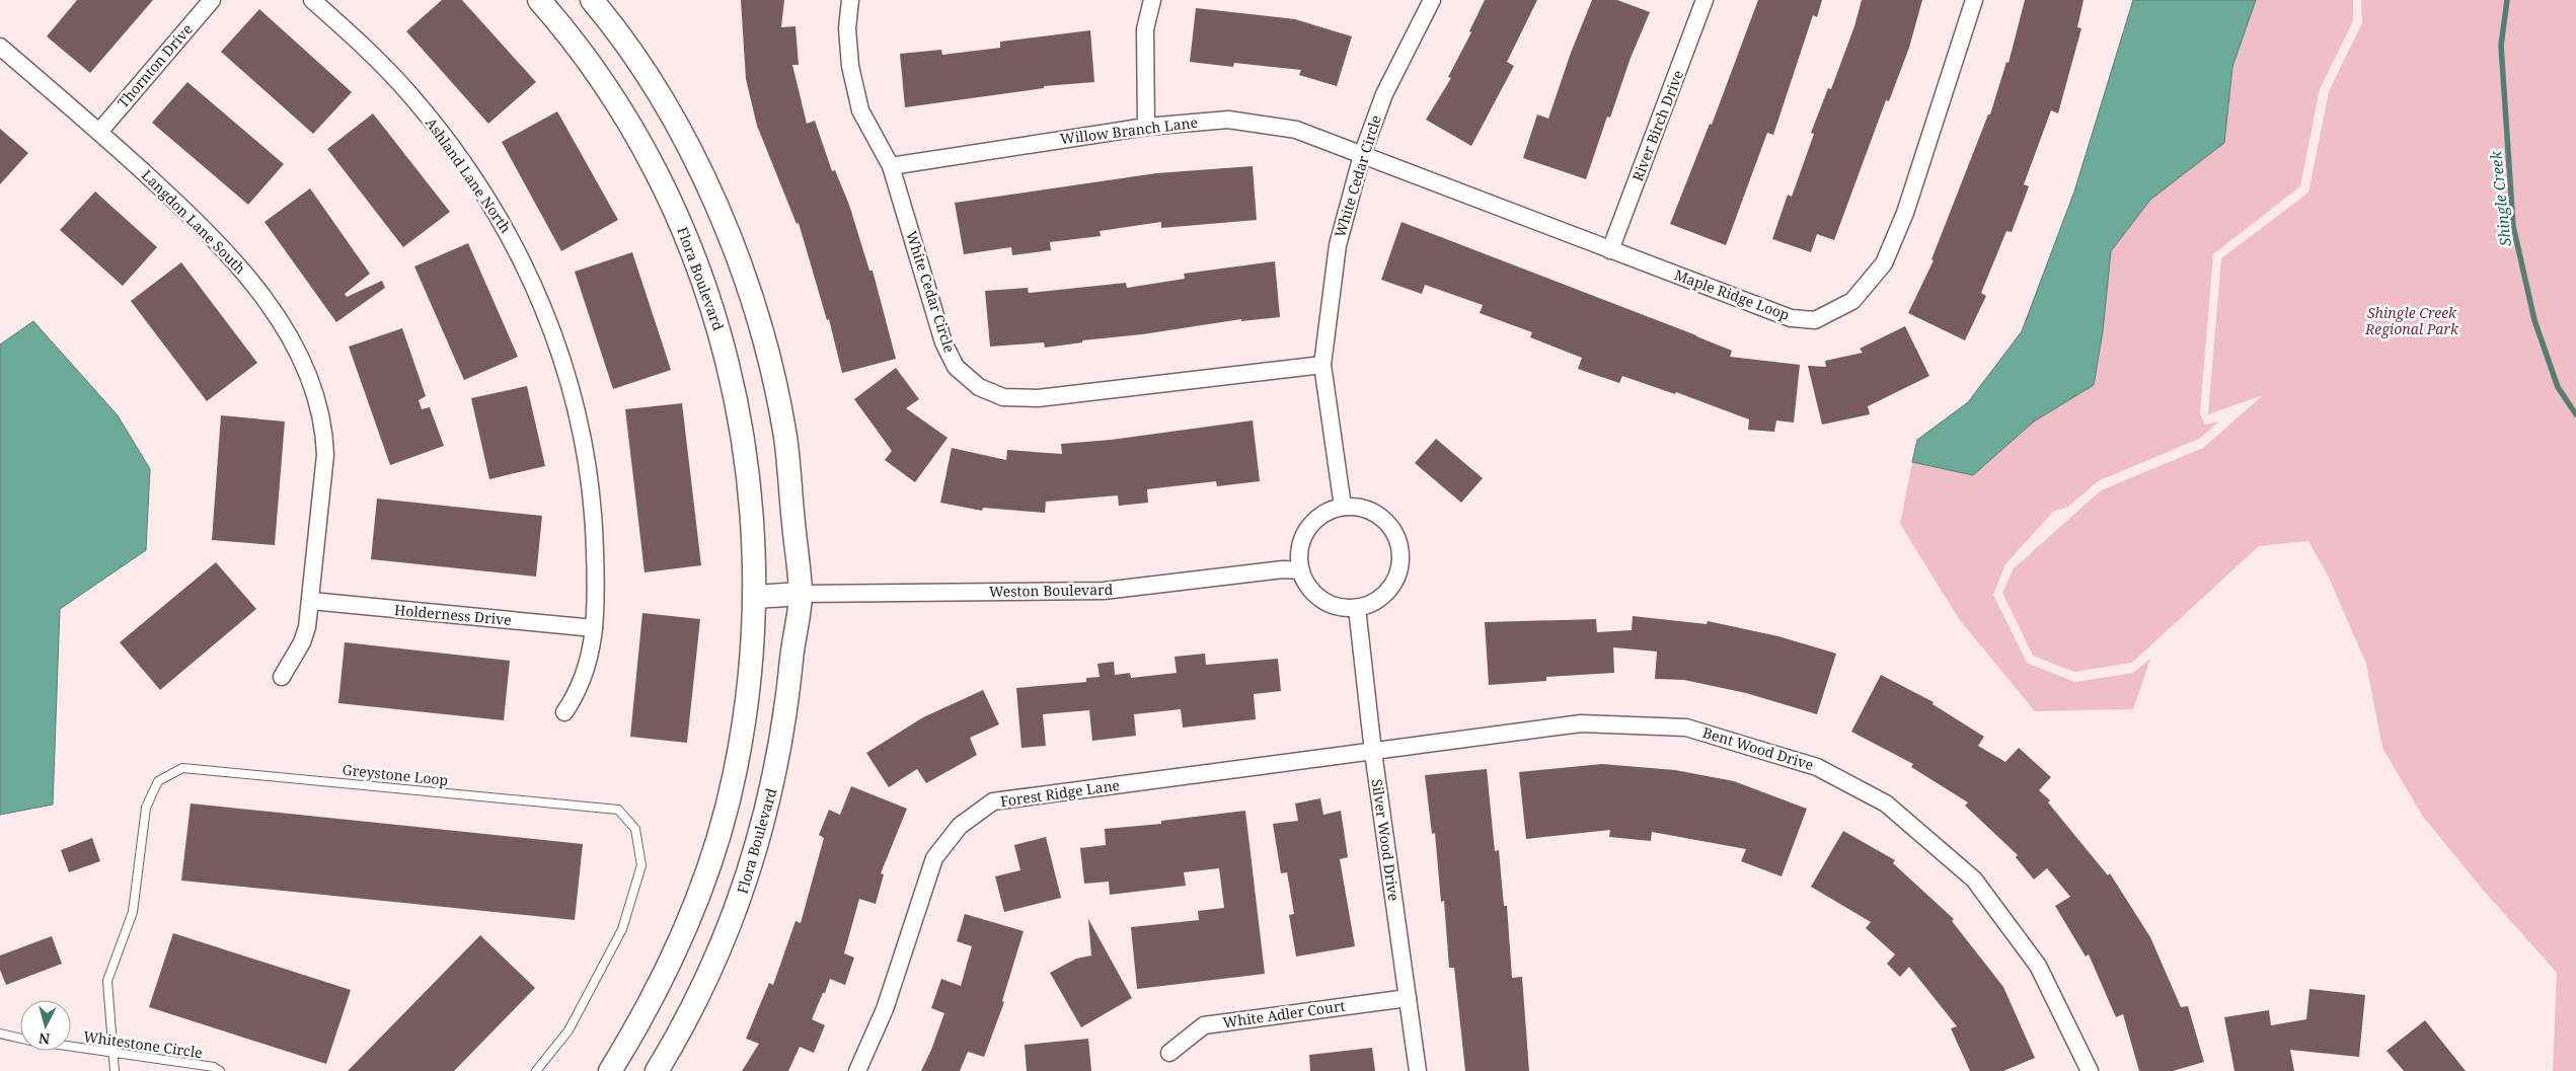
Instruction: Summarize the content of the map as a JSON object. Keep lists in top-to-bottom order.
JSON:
{
  "streets": {
    "street": [
      "Thornton Drive",
      "River Birch Drive",
      "Willow Branch Lane",
      "Ashland Lane North",
      "White Cedar Circle",
      "Langdon Lane South",
      "Flora Boulevard",
      "Maple Ridge Loop",
      "Weston Boulevard",
      "Holderness Drive",
      "Bent Wood Drive",
      "Forest Ridge Lane",
      "Silver Wood Drive",
      "White Adler Court"
    ],
    "lane": ["Greystone Loop", "Whitestone Circle"]
  },
  "crossings": [
    ["Thornton Drive", "Langdon Lane South"],
    ["River Birch Drive", "Maple Ridge Loop"],
    ["Willow Branch Lane", "White Cedar Circle"],
    ["Willow Branch Lane", "Maple Ridge Loop"],
    ["Ashland Lane North", "Holderness Drive"],
    ["White Cedar Circle", "Maple Ridge Loop"],
    ["White Cedar Circle", "Weston Boulevard"],
    ["White Cedar Circle", "Silver Wood Drive"],
    ["Langdon Lane South", "Holderness Drive"],
    ["Flora Boulevard", "Weston Boulevard"],
    ["Weston Boulevard", "Silver Wood Drive"],
    ["Bent Wood Drive", "Forest Ridge Lane"],
    ["Bent Wood Drive", "Silver Wood Drive"],
    ["Greystone Loop", "Whitestone Circle"],
    ["Forest Ridge Lane", "Silver Wood Drive"],
    ["Silver Wood Drive", "White Adler Court"]
  ],
  "water": ["Shingle Creek"],
  "parks": ["Shingle Creek Regional Park"],
  "north": "bottom"
}
